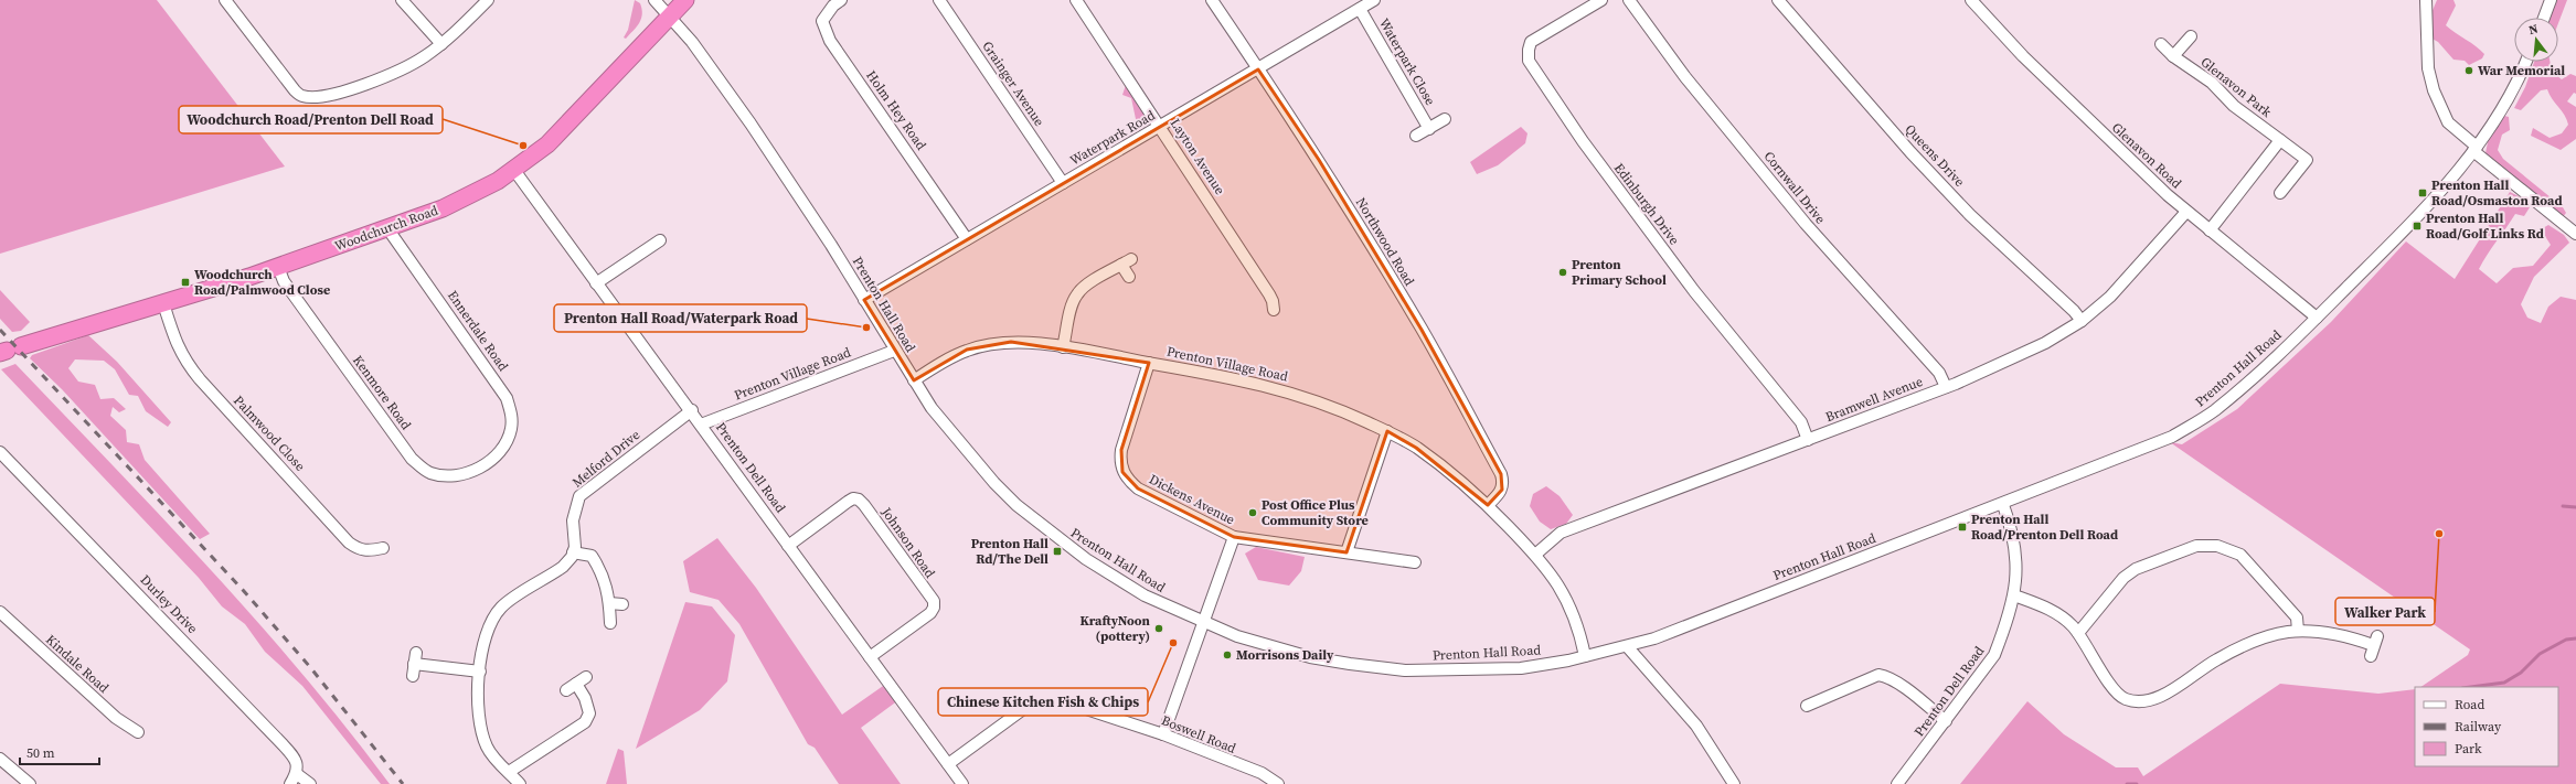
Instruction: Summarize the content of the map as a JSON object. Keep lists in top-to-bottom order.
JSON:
{
  "streets": {
    "highway": ["Woodchurch Road"],
    "street": [
      "Waterpark Close",
      "Grainger Avenue",
      "Glenavon Park",
      "Holm Hey Road",
      "Waterpark Road",
      "Queens Drive",
      "Glenavon Road",
      "Layton Avenue",
      "Cornwall Drive",
      "Edinburgh Drive",
      "Northwood Road",
      "Prenton Hall Road",
      "Ennerdale Road",
      "Prenton Village Road",
      "Kenmore Road",
      "Bramwell Avenue",
      "Palmwood Close",
      "Melford Drive",
      "Prenton Dell Road",
      "Dickens Avenue",
      "Johnson Road",
      "Durley Drive",
      "Kindale Road",
      "Boswell Road"
    ]
  },
  "crossings": [
    ["Waterpark Close", "Waterpark Road"],
    ["Grainger Avenue", "Waterpark Road"],
    ["Holm Hey Road", "Waterpark Road"],
    ["Waterpark Road", "Layton Avenue"],
    ["Waterpark Road", "Northwood Road"],
    ["Waterpark Road", "Prenton Hall Road"],
    ["Queens Drive", "Bramwell Avenue"],
    ["Glenavon Road", "Prenton Hall Road"],
    ["Glenavon Road", "Bramwell Avenue"],
    ["Cornwall Drive", "Bramwell Avenue"],
    ["Edinburgh Drive", "Bramwell Avenue"],
    ["Woodchurch Road", "Prenton Hall Road"],
    ["Woodchurch Road", "Ennerdale Road"],
    ["Woodchurch Road", "Kenmore Road"],
    ["Woodchurch Road", "Palmwood Close"],
    ["Woodchurch Road", "Prenton Dell Road"],
    ["Northwood Road", "Prenton Village Road"],
    ["Prenton Hall Road", "Prenton Village Road"],
    ["Prenton Hall Road", "Prenton Dell Road"],
    ["Ennerdale Road", "Kenmore Road"],
    ["Prenton Village Road", "Bramwell Avenue"],
    ["Prenton Village Road", "Prenton Dell Road"],
    ["Prenton Village Road", "Dickens Avenue"],
    ["Melford Drive", "Prenton Dell Road"],
    ["Prenton Dell Road", "Johnson Road"],
    ["Prenton Dell Road", "Boswell Road"]
  ],
  "places": {
    "other": [
      "War Memorial",
      "Woodchurch Road/Prenton Dell Road",
      "Prenton Primary School",
      "Prenton Hall Road/Waterpark Road",
      "Post Office Plus Community Store",
      "Walker Park",
      "KraftyNoon (pottery)",
      "Chinese Kitchen Fish & Chips",
      "Morrisons Daily"
    ],
    "transit": [
      "Prenton Hall Road/Osmaston Road",
      "Prenton Hall Road/Golf Links Rd",
      "Woodchurch Road/Palmwood Close",
      "Prenton Hall Road/Prenton Dell Road",
      "Prenton Hall Rd/The Dell"
    ]
  },
  "legend": ["Road", "Railway", "Park"],
  "scale_bar": "50 m",
  "north": "top"
}
